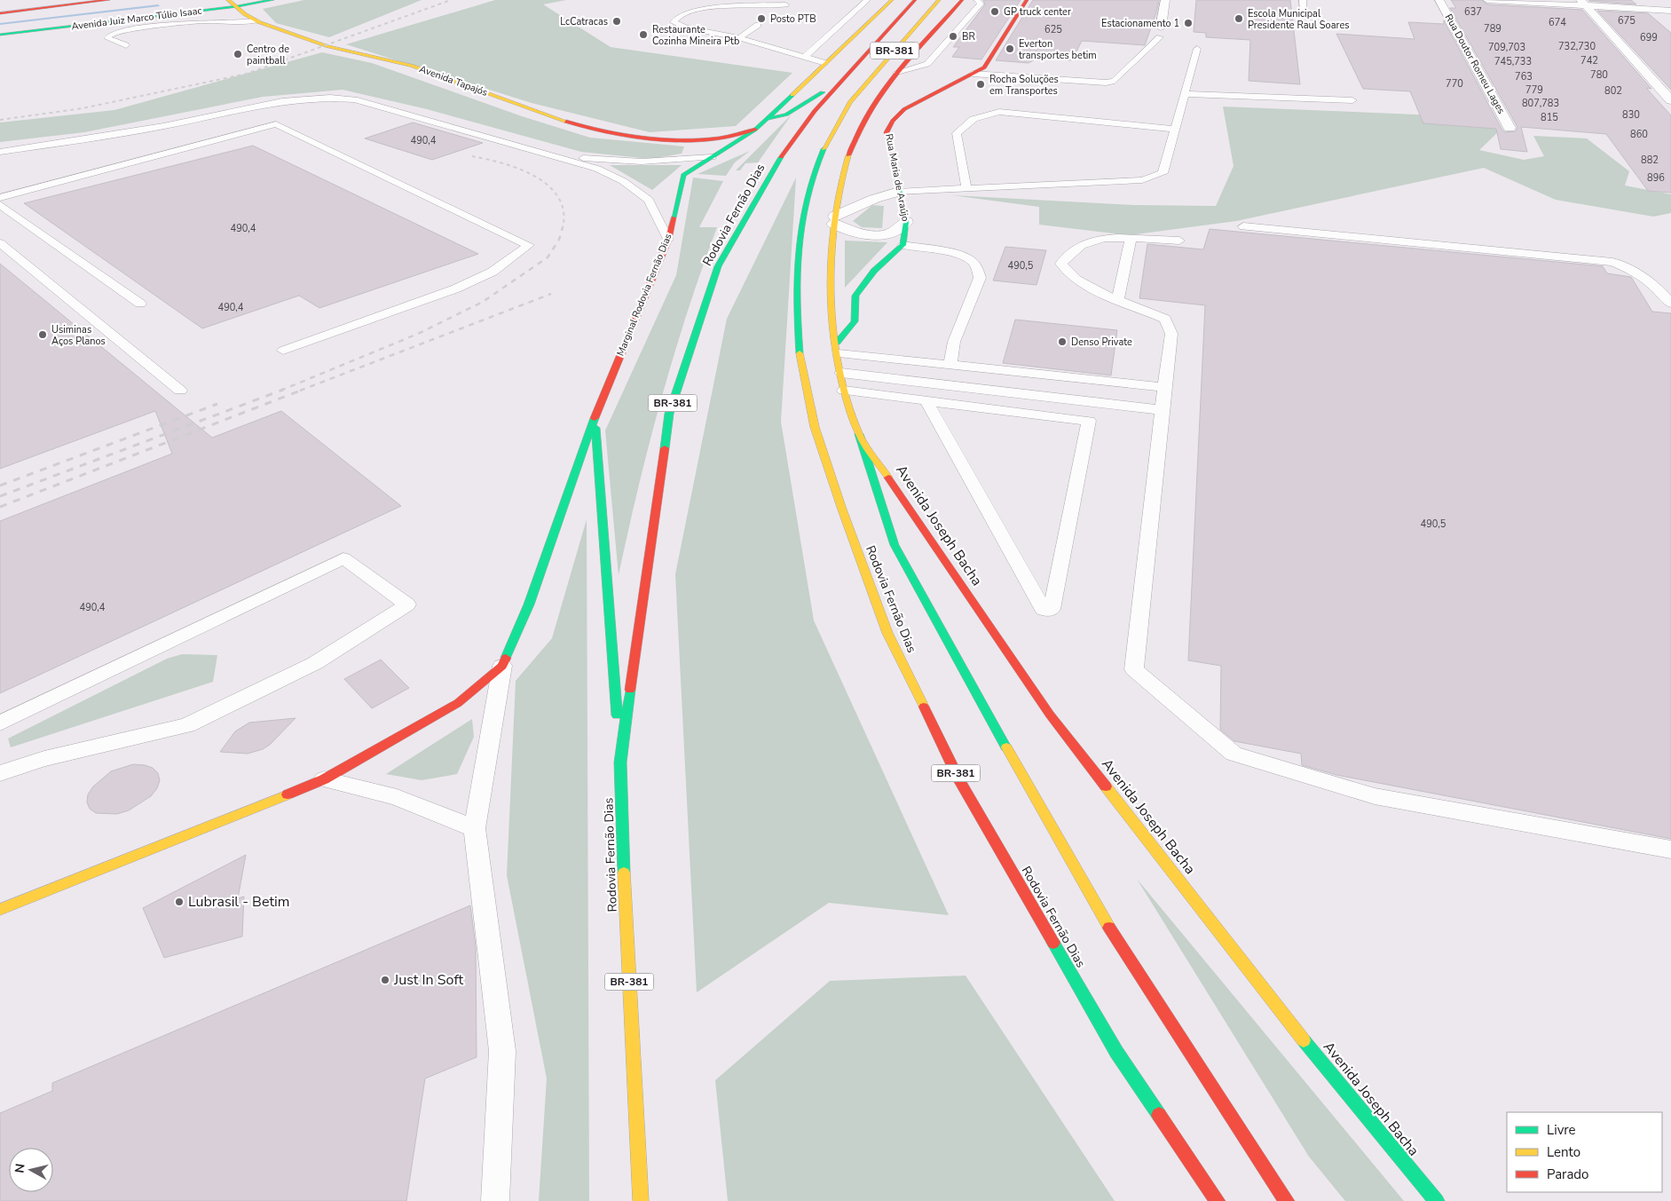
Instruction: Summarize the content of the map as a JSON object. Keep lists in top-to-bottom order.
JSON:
{
  "streets": {
    "main road": [
      "Avenida Juiz Marco Túlio Isaac",
      "BR-381",
      "Avenida Tapajós",
      "Rua Maria de Araújo",
      "Rodovia Fernão Dias",
      "Marginal Rodovia Fernão Dias",
      "Avenida Joseph Bacha"
    ],
    "street": ["Rua Doutor Romeu Lages"]
  },
  "crossings": [
    ["Avenida Juiz Marco Túlio Isaac", "Avenida Tapajós"],
    ["BR-381", "Rodovia Fernão Dias"],
    ["BR-381", "Marginal Rodovia Fernão Dias"],
    ["BR-381", "Avenida Joseph Bacha"],
    ["Avenida Tapajós", "Marginal Rodovia Fernão Dias"]
  ],
  "places": [
    "GP truck center",
    "Posto PTB",
    "Escola Municipal Presidente Raul Soares",
    "LcCatracas",
    "Estacionamento 1",
    "Restaurante Cozinha Mineira Ptb",
    "BR",
    "Everton transportes betim",
    "Centro de paintball",
    "Rocha Soluções em Transportes",
    "Usiminas Aços Planos",
    "Denso Private",
    "Lubrasil - Betim",
    "Just In Soft"
  ],
  "house_numbers": [
    "637",
    "675",
    "674",
    "789",
    "625",
    "699",
    "732,730",
    "709,703",
    "742",
    "745,733",
    "780",
    "763",
    "770",
    "779",
    "802",
    "807,783",
    "830",
    "815",
    "860",
    "490,4",
    "882",
    "896",
    "490,4",
    "490,5",
    "490,4",
    "490,5",
    "490,4"
  ],
  "legend": ["Livre", "Lento", "Parado"],
  "north": "left"
}
